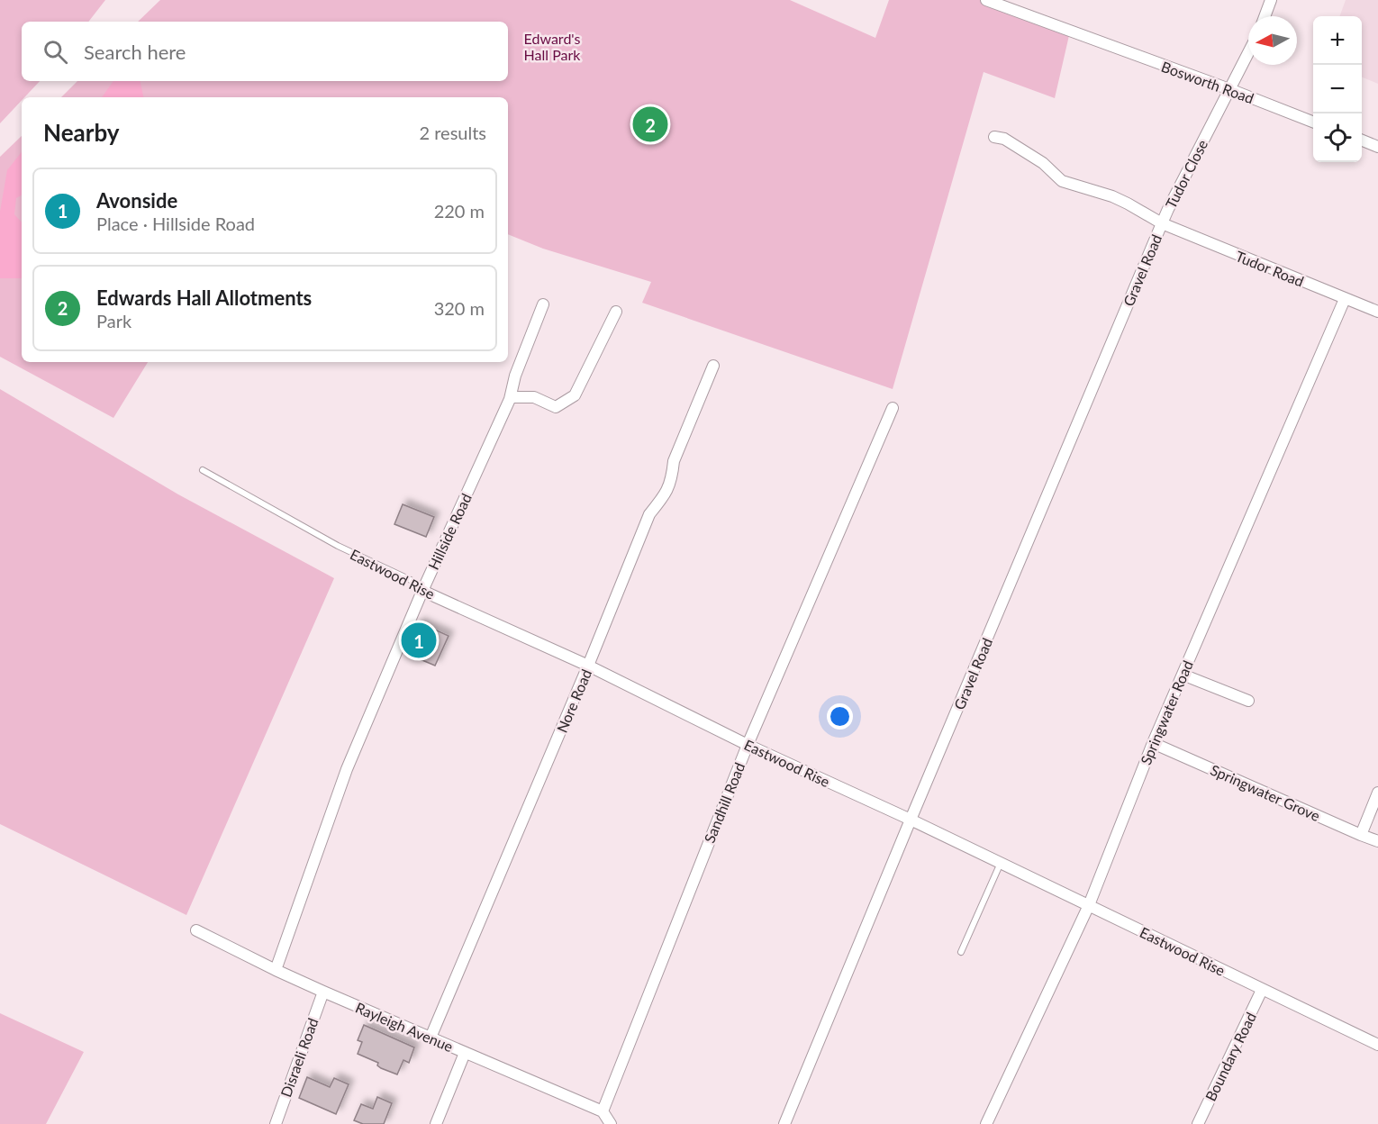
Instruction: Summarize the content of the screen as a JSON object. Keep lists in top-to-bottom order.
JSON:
{
  "streets": {
    "street": [
      "Bosworth Road",
      "Tudor Close",
      "Tudor Road",
      "Gravel Road",
      "Hillside Road",
      "Eastwood Rise",
      "Nore Road",
      "Springwater Road",
      "Springwater Grove",
      "Sandhill Road",
      "Rayleigh Avenue",
      "Boundary Road",
      "Disraeli Road"
    ]
  },
  "crossings": [
    ["Bosworth Road", "Tudor Close"],
    ["Tudor Close", "Tudor Road"],
    ["Tudor Close", "Gravel Road"],
    ["Tudor Road", "Gravel Road"],
    ["Tudor Road", "Springwater Road"],
    ["Gravel Road", "Eastwood Rise"],
    ["Hillside Road", "Eastwood Rise"],
    ["Hillside Road", "Rayleigh Avenue"],
    ["Eastwood Rise", "Nore Road"],
    ["Eastwood Rise", "Springwater Road"],
    ["Eastwood Rise", "Sandhill Road"],
    ["Eastwood Rise", "Boundary Road"],
    ["Nore Road", "Rayleigh Avenue"],
    ["Springwater Road", "Springwater Grove"],
    ["Sandhill Road", "Rayleigh Avenue"],
    ["Rayleigh Avenue", "Disraeli Road"]
  ],
  "parks": ["Edward's Hall Park"],
  "north": "left",
  "page": {
    "map_buttons": ["+", "−"],
    "search": "Search here",
    "heading": ["Nearby", "2 results"],
    "pins": ["2", "1"],
    "list": [
      {
        "mark": "1",
        "name": "Avonside",
        "note": "Place · Hillside Road",
        "value": "220 m"
      },
      {
        "mark": "2",
        "name": "Edwards Hall Allotments",
        "note": "Park",
        "value": "320 m"
      }
    ]
  }
}
